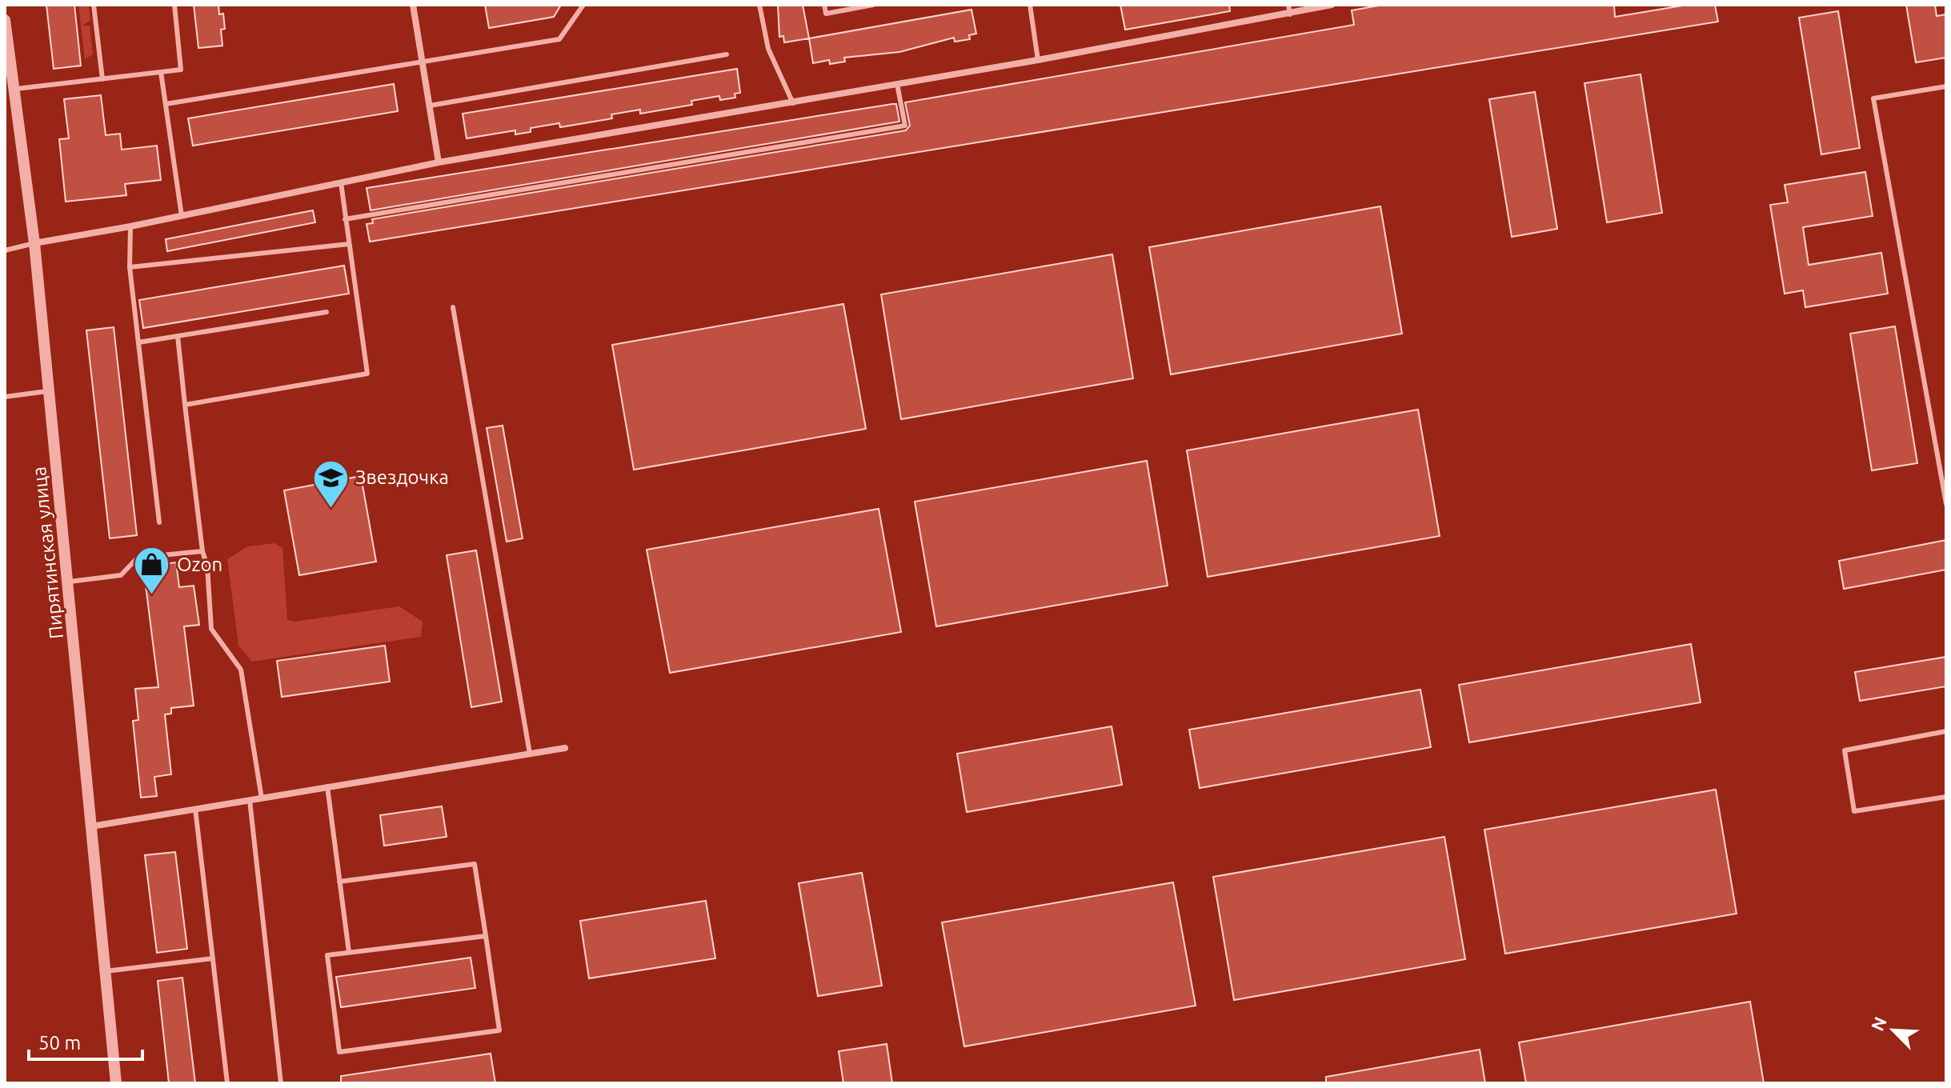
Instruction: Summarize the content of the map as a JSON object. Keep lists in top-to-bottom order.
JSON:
{
  "streets": {
    "street": ["Пирятинская улица"]
  },
  "places": {
    "school or university": ["Звездочка"],
    "shop": ["Ozon"]
  },
  "scale_bar": "50 m",
  "north": "top left"
}
